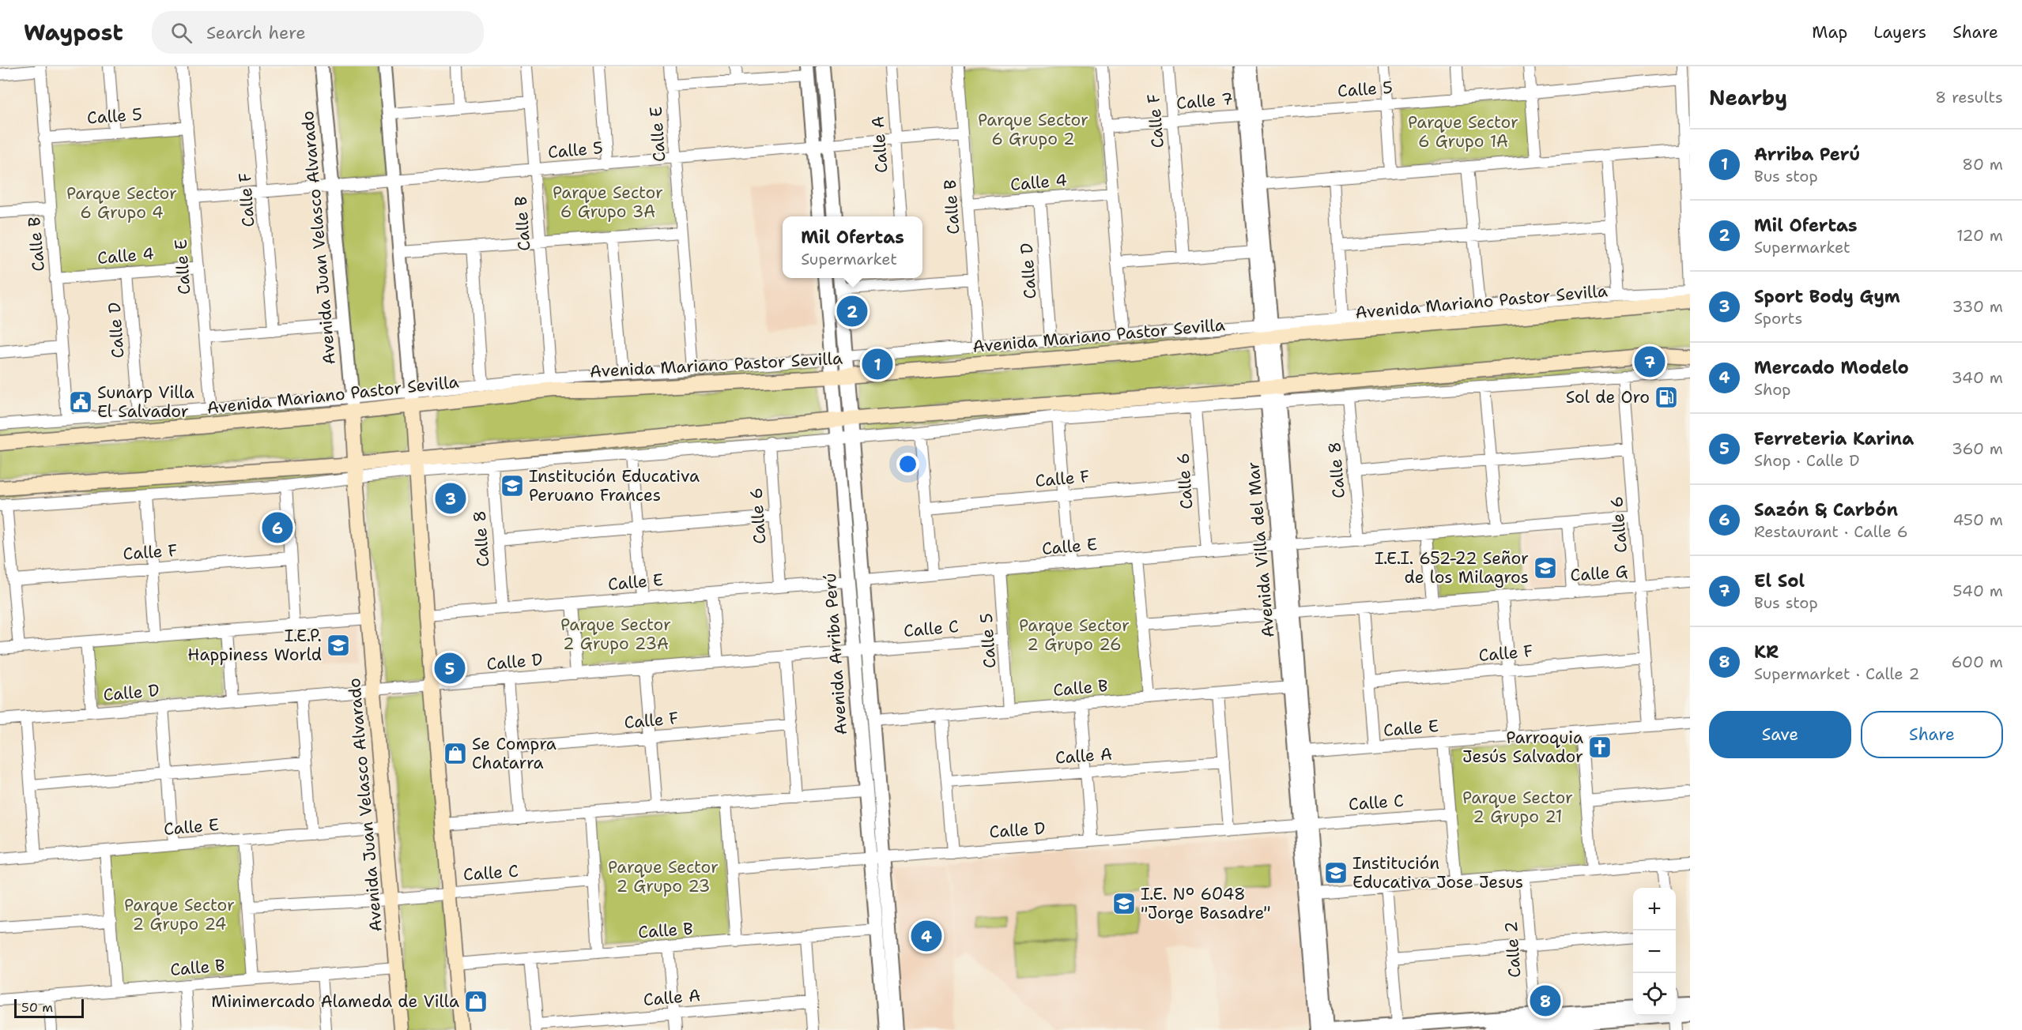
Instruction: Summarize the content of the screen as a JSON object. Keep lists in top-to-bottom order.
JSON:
{
  "streets": {
    "main road": ["Avenida Juan Velasco Alvarado", "Avenida Mariano Pastor Sevilla"],
    "street": [
      "Calle 5",
      "Calle 7",
      "Calle F",
      "Calle E",
      "Calle A",
      "Calle 4",
      "Calle B",
      "Calle D",
      "Calle 8",
      "Calle 6",
      "Avenida Villa del Mar",
      "Calle G",
      "Calle C",
      "Avenida Arriba Perú",
      "Calle 2"
    ]
  },
  "crossings": [
    ["Calle 5", "Calle 7"],
    ["Calle 5", "Calle E"],
    ["Calle 5", "Calle B"],
    ["Calle 5", "Avenida Juan Velasco Alvarado"],
    ["Calle 5", "Avenida Villa del Mar"],
    ["Calle 5", "Calle C"],
    ["Calle 7", "Calle F"],
    ["Calle 7", "Avenida Villa del Mar"],
    ["Calle F", "Calle 6"],
    ["Calle E", "Calle 4"],
    ["Calle E", "Avenida Juan Velasco Alvarado"],
    ["Calle E", "Avenida Mariano Pastor Sevilla"],
    ["Calle E", "Calle 8"],
    ["Calle E", "Calle 6"],
    ["Calle E", "Avenida Villa del Mar"],
    ["Calle E", "Avenida Arriba Perú"],
    ["Calle 4", "Calle B"],
    ["Calle 4", "Calle D"],
    ["Calle B", "Avenida Juan Velasco Alvarado"],
    ["Calle B", "Avenida Mariano Pastor Sevilla"],
    ["Calle B", "Avenida Villa del Mar"],
    ["Calle B", "Avenida Arriba Perú"],
    ["Avenida Juan Velasco Alvarado", "Calle D"],
    ["Avenida Juan Velasco Alvarado", "Avenida Mariano Pastor Sevilla"],
    ["Avenida Juan Velasco Alvarado", "Calle C"],
    ["Calle D", "Avenida Mariano Pastor Sevilla"],
    ["Calle D", "Avenida Villa del Mar"],
    ["Calle D", "Calle C"],
    ["Calle D", "Avenida Arriba Perú"],
    ["Avenida Mariano Pastor Sevilla", "Avenida Villa del Mar"],
    ["Avenida Mariano Pastor Sevilla", "Avenida Arriba Perú"],
    ["Calle 6", "Calle G"],
    ["Avenida Villa del Mar", "Calle G"],
    ["Avenida Villa del Mar", "Calle C"],
    ["Calle C", "Avenida Arriba Perú"]
  ],
  "parks": [
    "Parque Sector 6 Grupo 2",
    "Parque Sector 6 Grupo 1A",
    "Parque Sector 6 Grupo 3A",
    "Parque Sector 6 Grupo 4",
    "Parque Sector 2 Grupo 23A",
    "Parque Sector 2 Grupo 26",
    "Parque Sector 2 Grupo 21",
    "Parque Sector 2 Grupo 23",
    "Parque Sector 2 Grupo 24"
  ],
  "places": {
    "fuel station": ["Sol de Oro"],
    "public building": ["Sunarp Villa El Salvador"],
    "school or university": [
      "Institución Educativa Peruano Frances",
      "I.E.I. 652-22 Señor de los Milagros",
      "I.E.P. Happiness World",
      "Institución Educativa Jose Jesus",
      "I.E. N° 6048 \"Jorge Basadre\""
    ],
    "church": ["Parroquia Jesús Salvador"],
    "shop": ["Se Compra Chatarra", "Minimercado Alameda de Villa"]
  },
  "scale_bar": "50 m",
  "page": {
    "header": "Waypost",
    "search": "Search here",
    "nav": ["Map", "Layers", "Share"],
    "heading": ["Nearby", "8 results"],
    "list": [
      {
        "mark": "1",
        "name": "Arriba Perú",
        "note": "Bus stop",
        "value": "80 m"
      },
      {
        "mark": "2",
        "name": "Mil Ofertas",
        "note": "Supermarket",
        "value": "120 m"
      },
      {
        "mark": "3",
        "name": "Sport Body Gym",
        "note": "Sports",
        "value": "330 m"
      },
      {
        "mark": "4",
        "name": "Mercado Modelo",
        "note": "Shop",
        "value": "340 m"
      },
      {
        "mark": "5",
        "name": "Ferreteria Karina",
        "note": "Shop · Calle D",
        "value": "360 m"
      },
      {
        "mark": "6",
        "name": "Sazón & Carbón",
        "note": "Restaurant · Calle 6",
        "value": "450 m"
      },
      {
        "mark": "7",
        "name": "El Sol",
        "note": "Bus stop",
        "value": "540 m"
      },
      {
        "mark": "8",
        "name": "KR",
        "note": "Supermarket · Calle 2",
        "value": "600 m"
      }
    ],
    "popup": ["Mil Ofertas", "Supermarket"],
    "pins": [
      "2",
      "7",
      "1",
      "3",
      "6",
      "5",
      "4",
      "8"
    ],
    "buttons": ["Save", "Share"],
    "map_buttons": ["+", "−"],
    "scale": "50 m"
  }
}
